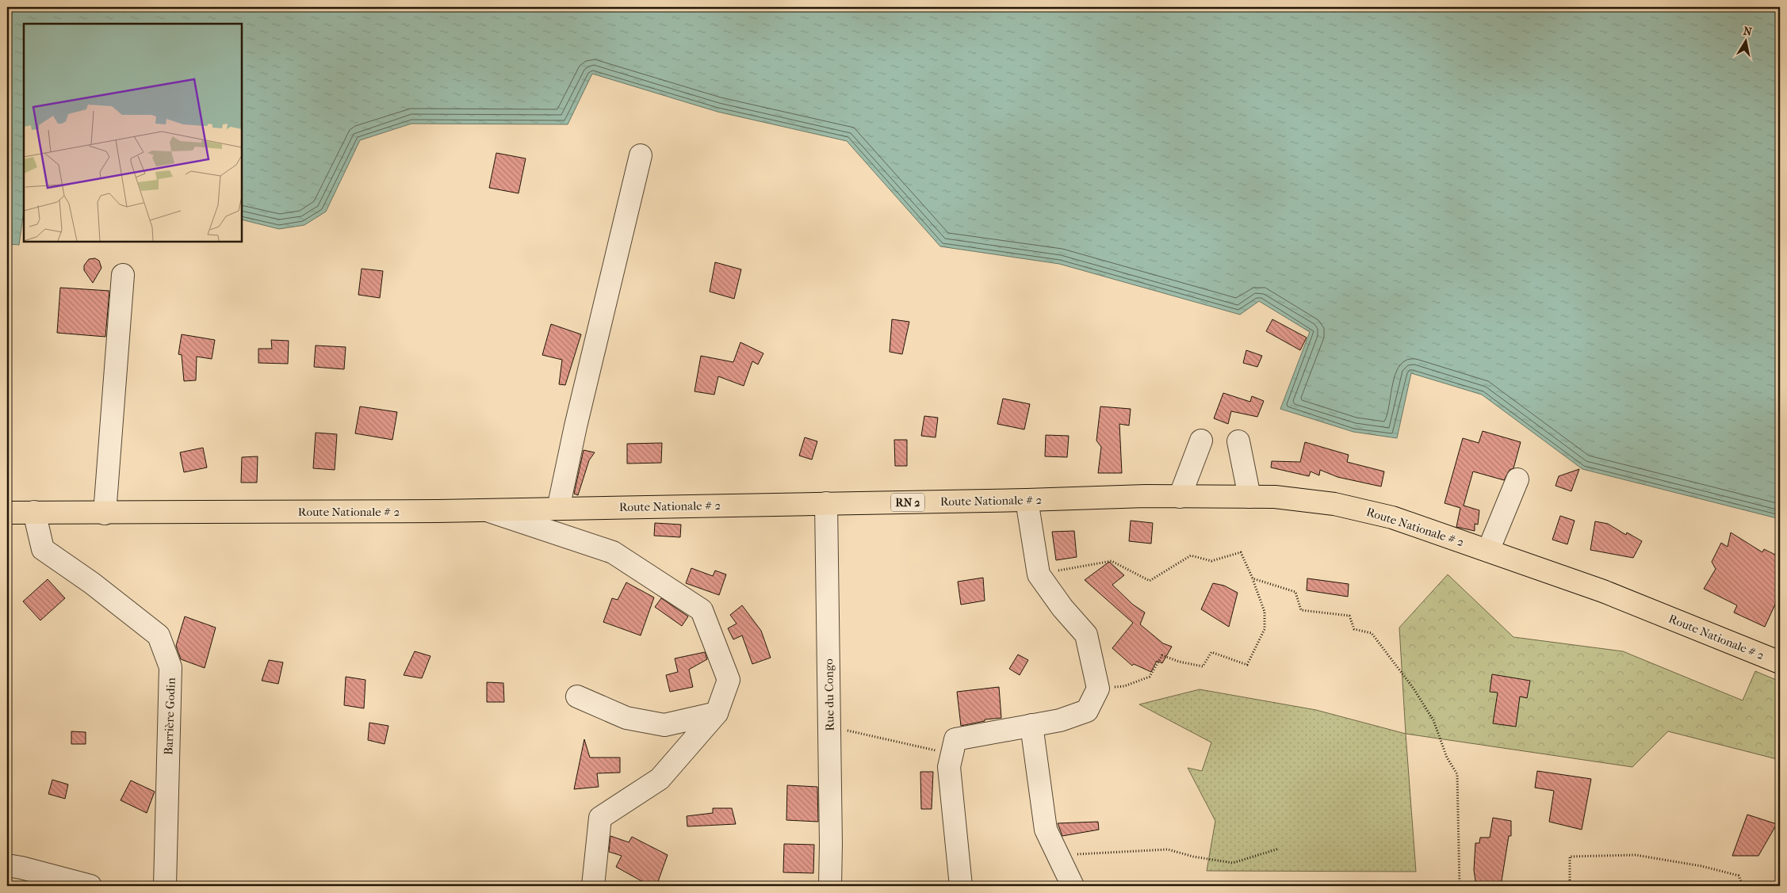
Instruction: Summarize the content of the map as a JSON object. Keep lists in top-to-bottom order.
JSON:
{
  "streets": {
    "main road": ["Route Nationale # 2", "RN 2"],
    "street": ["Rue du Congo", "Barrière Godin"]
  },
  "crossings": [
    ["Route Nationale # 2", "Rue du Congo"],
    ["Route Nationale # 2", "Barrière Godin"]
  ],
  "north": "top"
}
